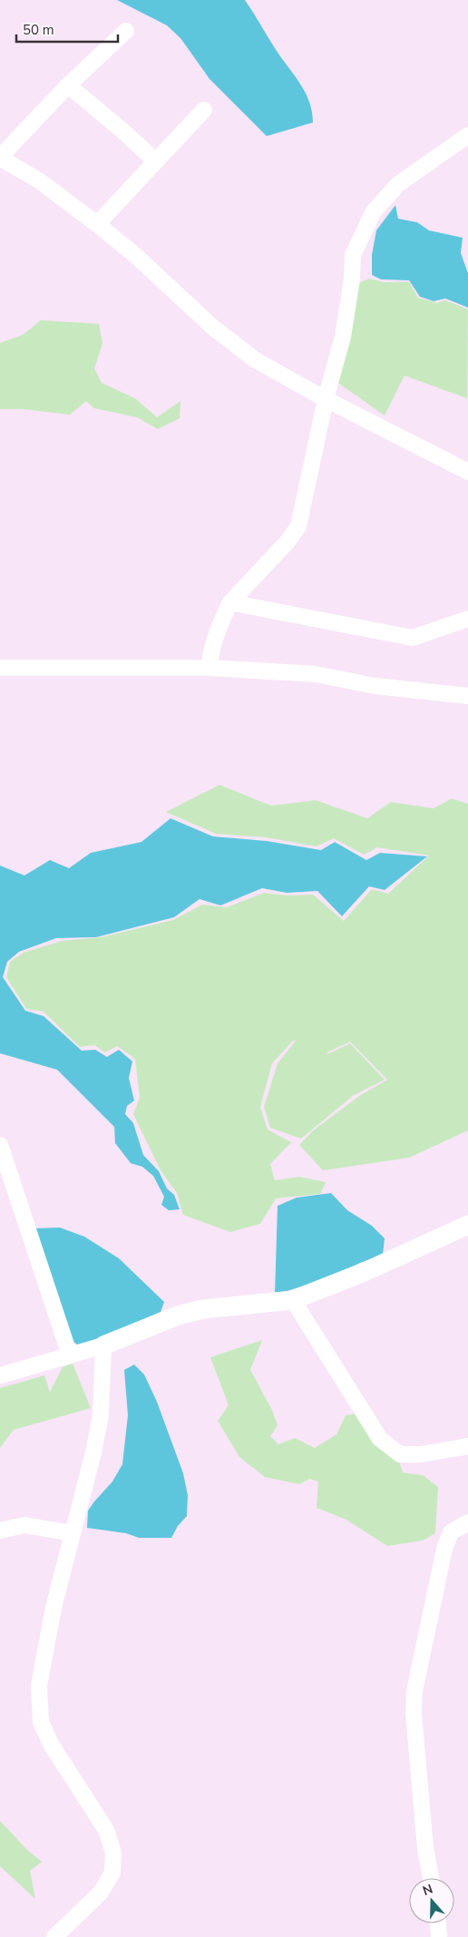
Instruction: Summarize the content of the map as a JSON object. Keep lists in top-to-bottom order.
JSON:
{
  "scale_bar": "50 m",
  "north": "top"
}
